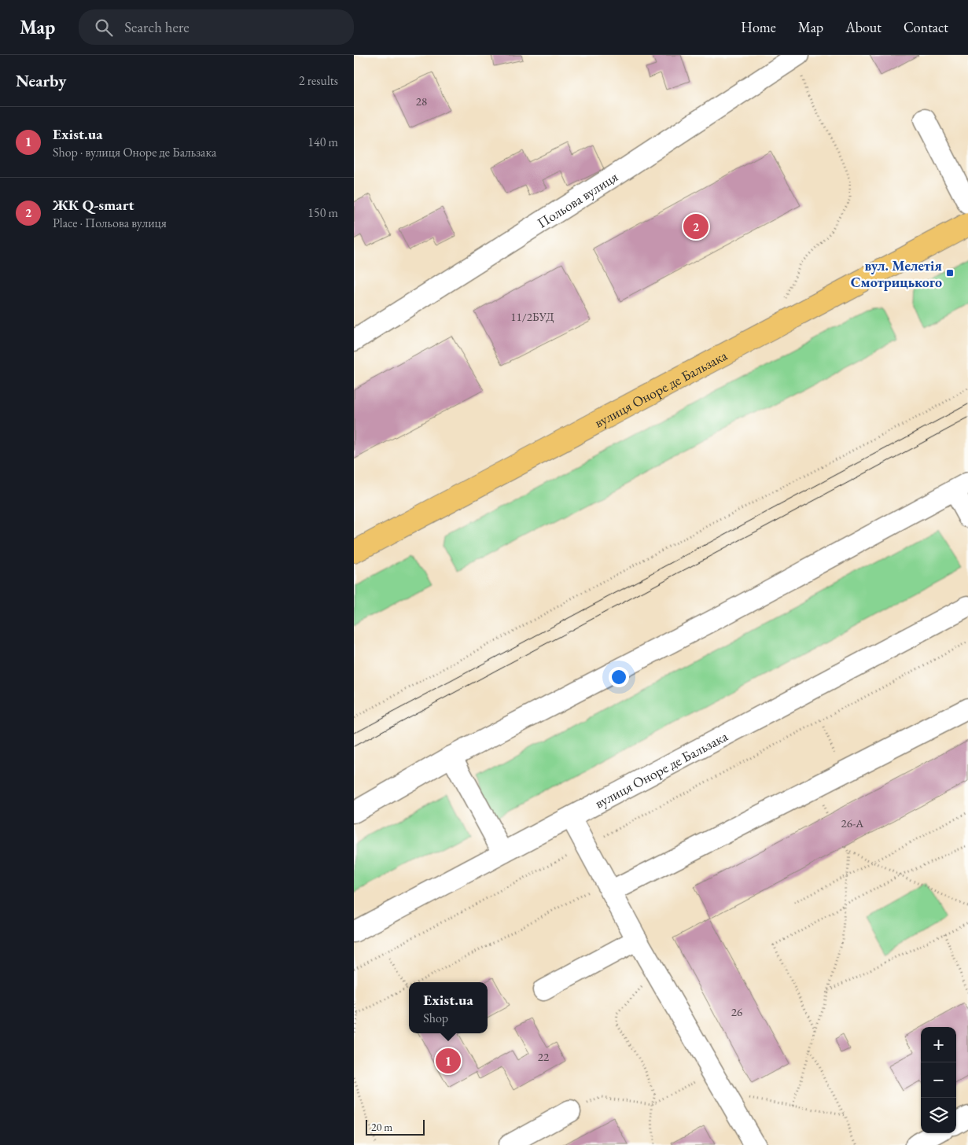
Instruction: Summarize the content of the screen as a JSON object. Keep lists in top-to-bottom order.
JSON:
{
  "streets": {
    "main road": ["вулиця Оноре де Бальзака"],
    "street": ["Польова вулиця"]
  },
  "places": {
    "transit": ["вул. Мелетія Смотрицького"]
  },
  "house_numbers": [
    "28",
    "11/2БУД",
    "26-А",
    "26",
    "22"
  ],
  "scale_bar": "20 m",
  "page": {
    "header": "Map",
    "search": "Search here",
    "nav": [
      "Home",
      "Map",
      "About",
      "Contact"
    ],
    "heading": ["Nearby", "2 results"],
    "list": [
      {
        "mark": "1",
        "name": "Exist.ua",
        "note": "Shop · вулиця Оноре де Бальзака",
        "value": "140 m"
      },
      {
        "mark": "2",
        "name": "ЖК Q-smart",
        "note": "Place · Польова вулиця",
        "value": "150 m"
      }
    ],
    "pins": ["2", "1"],
    "popup": ["Exist.ua", "Shop"],
    "map_buttons": ["+", "−"],
    "scale": "20 m"
  }
}
